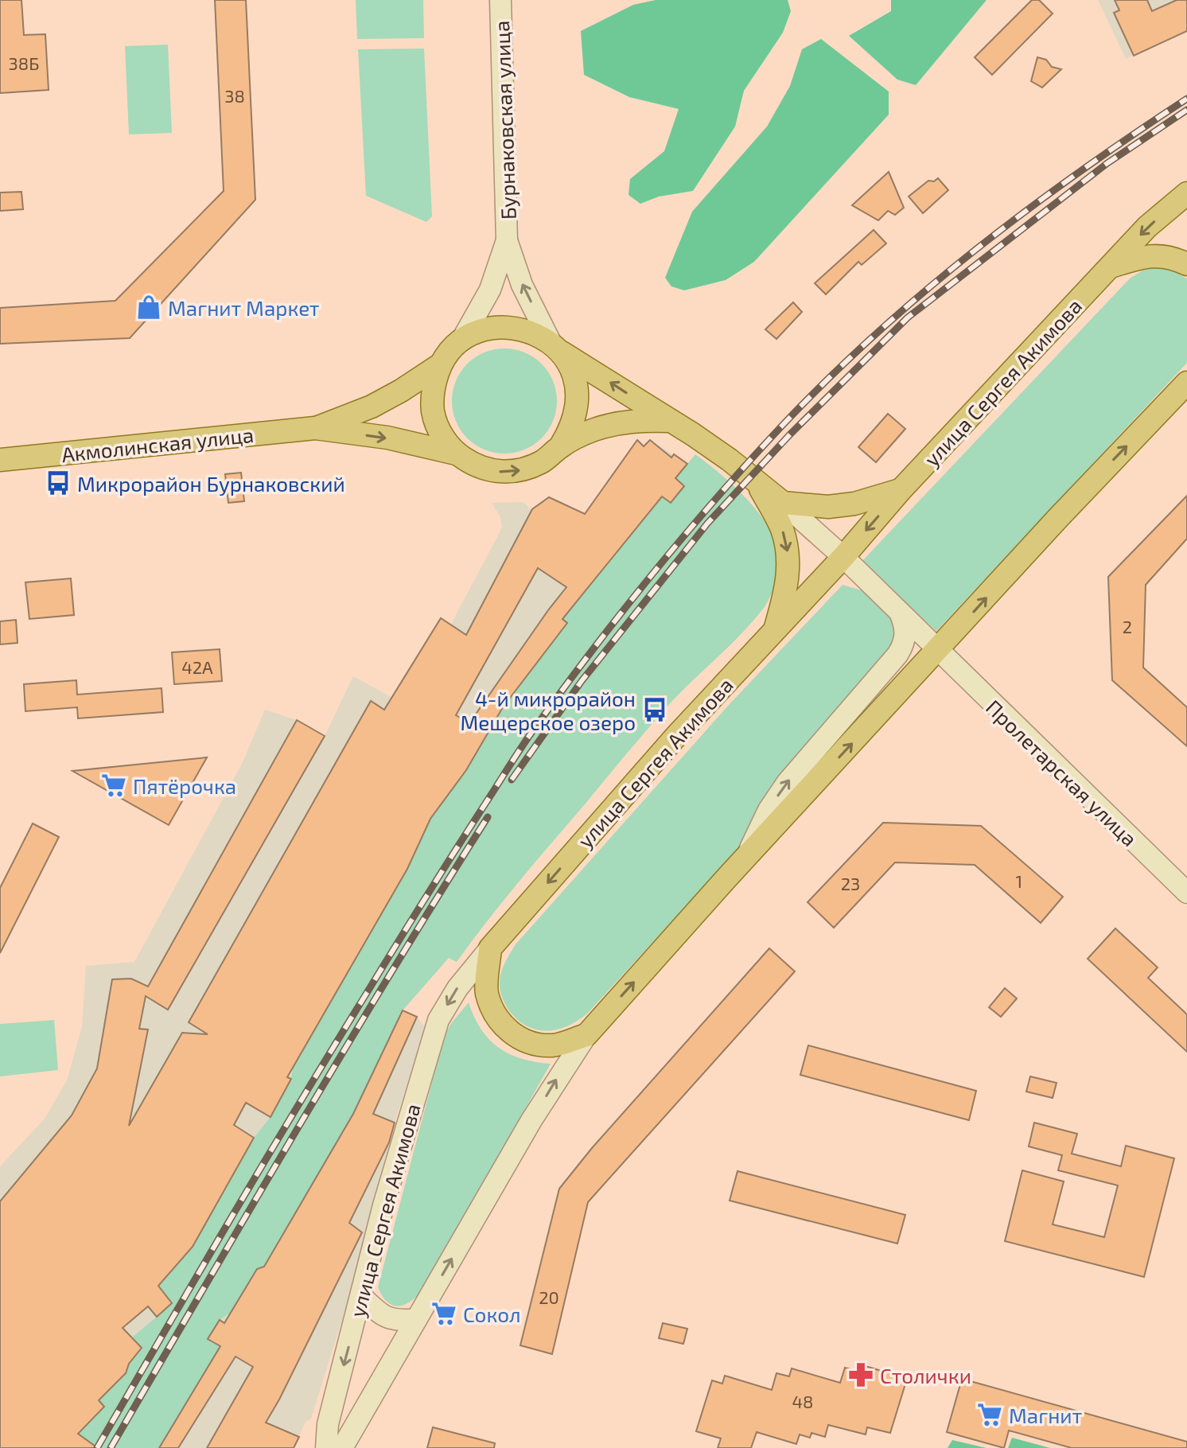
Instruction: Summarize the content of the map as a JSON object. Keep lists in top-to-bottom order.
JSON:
{
  "streets": {
    "main road": [
      "Бурнаковская улица",
      "улица Сергея Акимова",
      "Акмолинская улица",
      "Пролетарская улица"
    ]
  },
  "crossings": [
    ["улица Сергея Акимова", "Пролетарская улица"]
  ],
  "places": {
    "shop": ["Магнит Маркет"],
    "bus stop": ["Микрорайон Бурнаковский", "4-й микрорайон Мещерское озеро"],
    "supermarket": ["Пятёрочка", "Сокол", "Магнит"],
    "pharmacy": ["Столички"]
  },
  "house_numbers": [
    "38Б",
    "38",
    "2",
    "42А",
    "1",
    "23",
    "20",
    "48"
  ]
}
